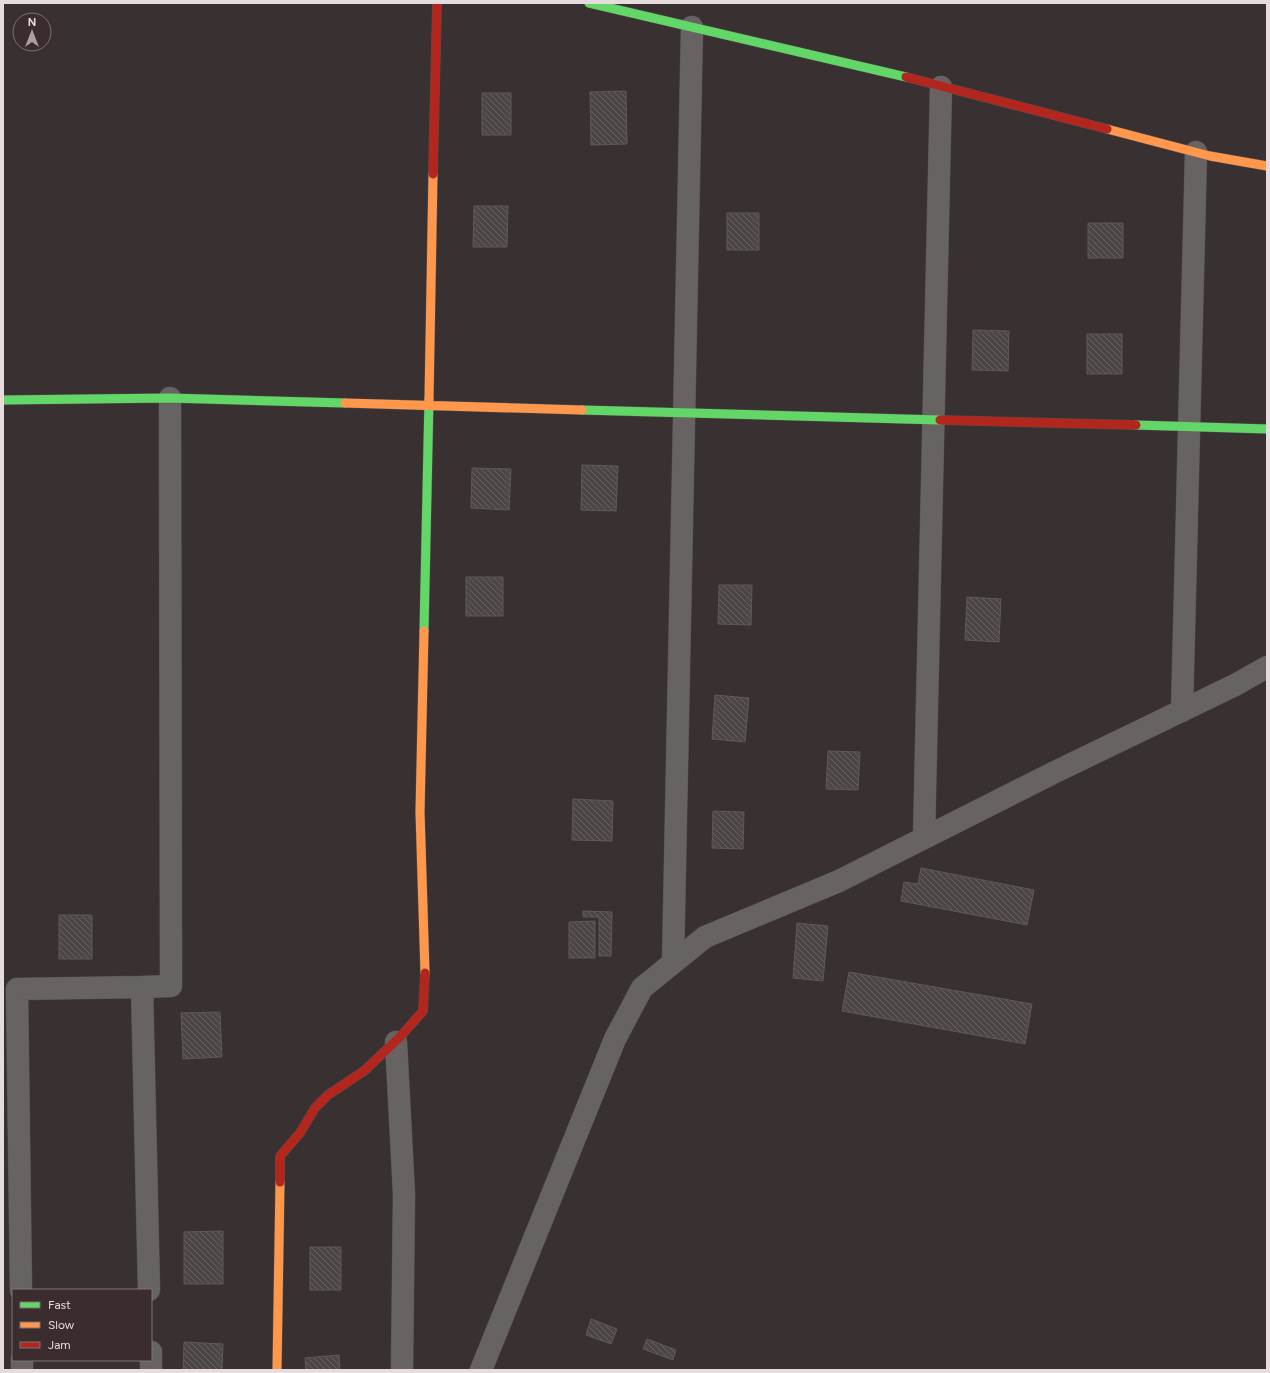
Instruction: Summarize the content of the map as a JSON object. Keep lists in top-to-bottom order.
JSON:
{
  "legend": ["Fast", "Slow", "Jam"],
  "north": "top"
}
